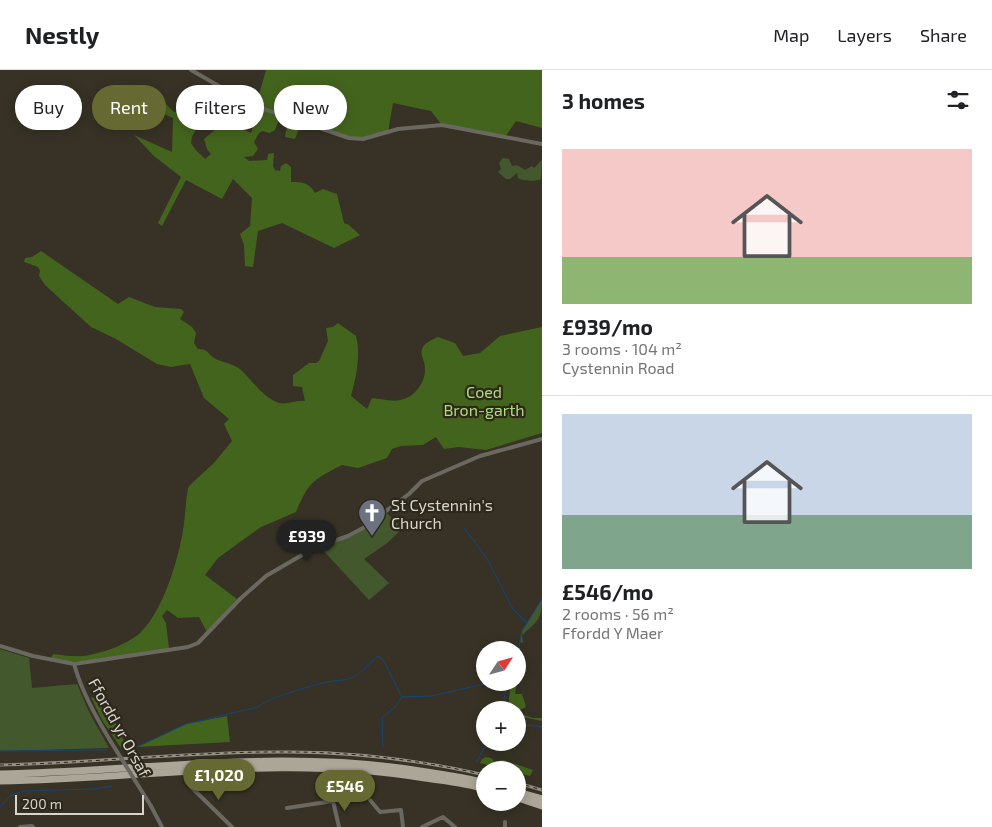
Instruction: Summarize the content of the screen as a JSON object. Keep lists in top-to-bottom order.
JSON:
{
  "streets": {
    "street": ["Ffordd yr Orsaf"]
  },
  "parks": ["Coed Bron-garth"],
  "places": {
    "church": ["St Cystennin's Church"]
  },
  "scale_bar": "200 m",
  "north": "top right",
  "page": {
    "header": "Nestly",
    "nav": ["Map", "Layers", "Share"],
    "heading": "3 homes",
    "chip": [
      "Buy",
      "Rent",
      "Filters",
      "New"
    ],
    "list": [
      {
        "name": "£939/mo",
        "note": "3 rooms · 104 m² · Cystennin Road"
      },
      {
        "name": "£546/mo",
        "note": "2 rooms · 56 m² · Ffordd Y Maer"
      }
    ],
    "price": ["£939", "£1,020", "£546"],
    "map_buttons": ["+", "−"],
    "scale": "200 m"
  }
}
